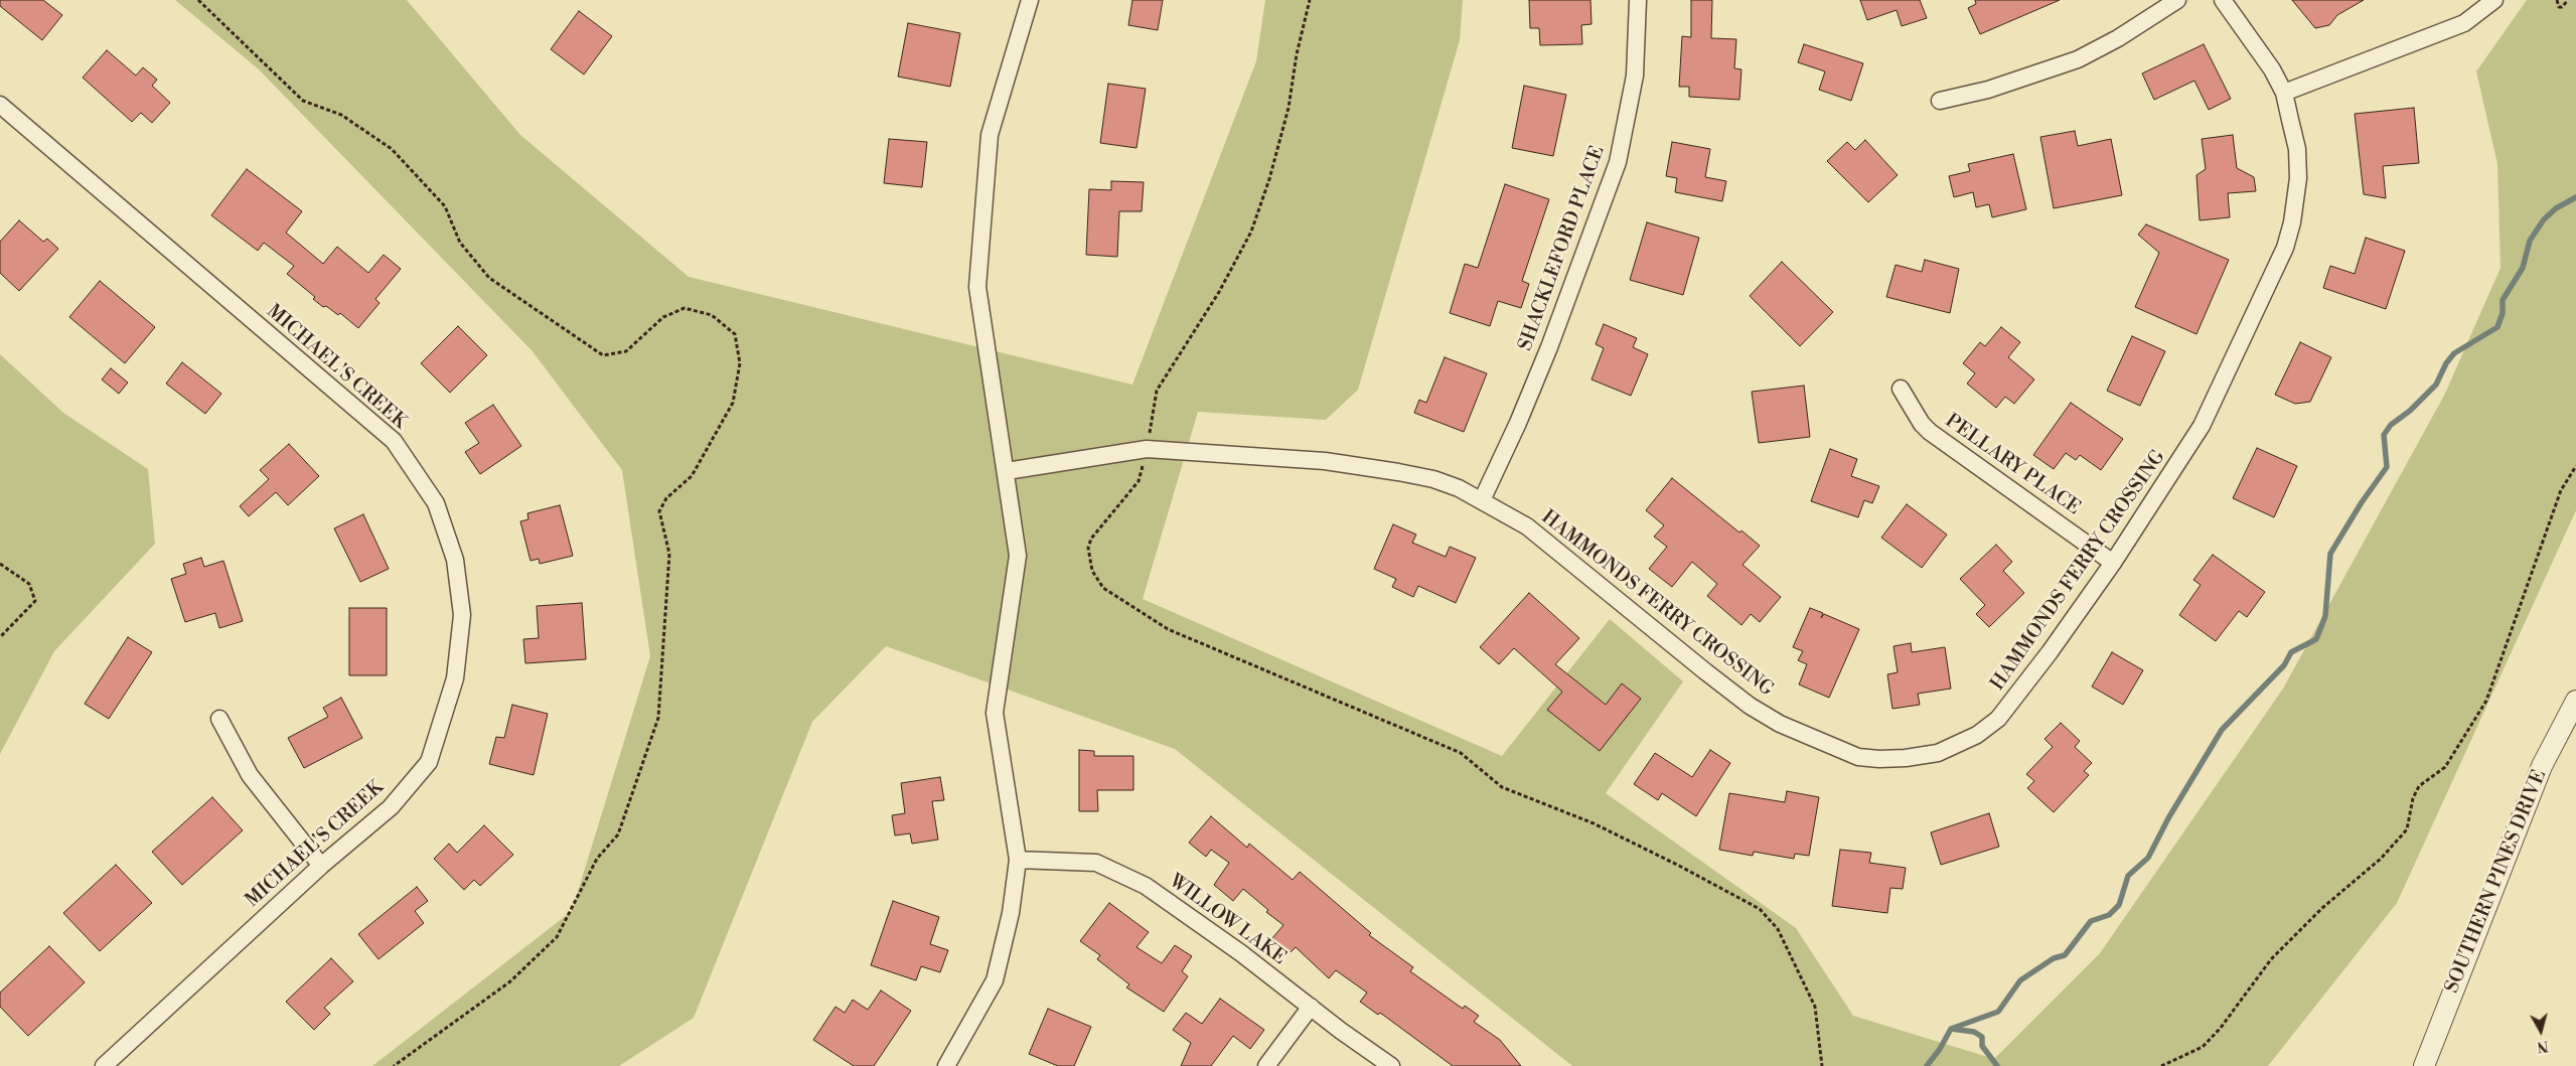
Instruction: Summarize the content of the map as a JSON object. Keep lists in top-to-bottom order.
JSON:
{
  "streets": {
    "street": [
      "SHACKLEFORD PLACE",
      "MICHAEL'S CREEK",
      "PELLARY PLACE",
      "HAMMONDS FERRY CROSSING",
      "SOUTHERN PINES DRIVE",
      "WILLOW LAKE"
    ]
  },
  "crossings": [
    ["SHACKLEFORD PLACE", "HAMMONDS FERRY CROSSING"],
    ["PELLARY PLACE", "HAMMONDS FERRY CROSSING"]
  ],
  "north": "bottom"
}
